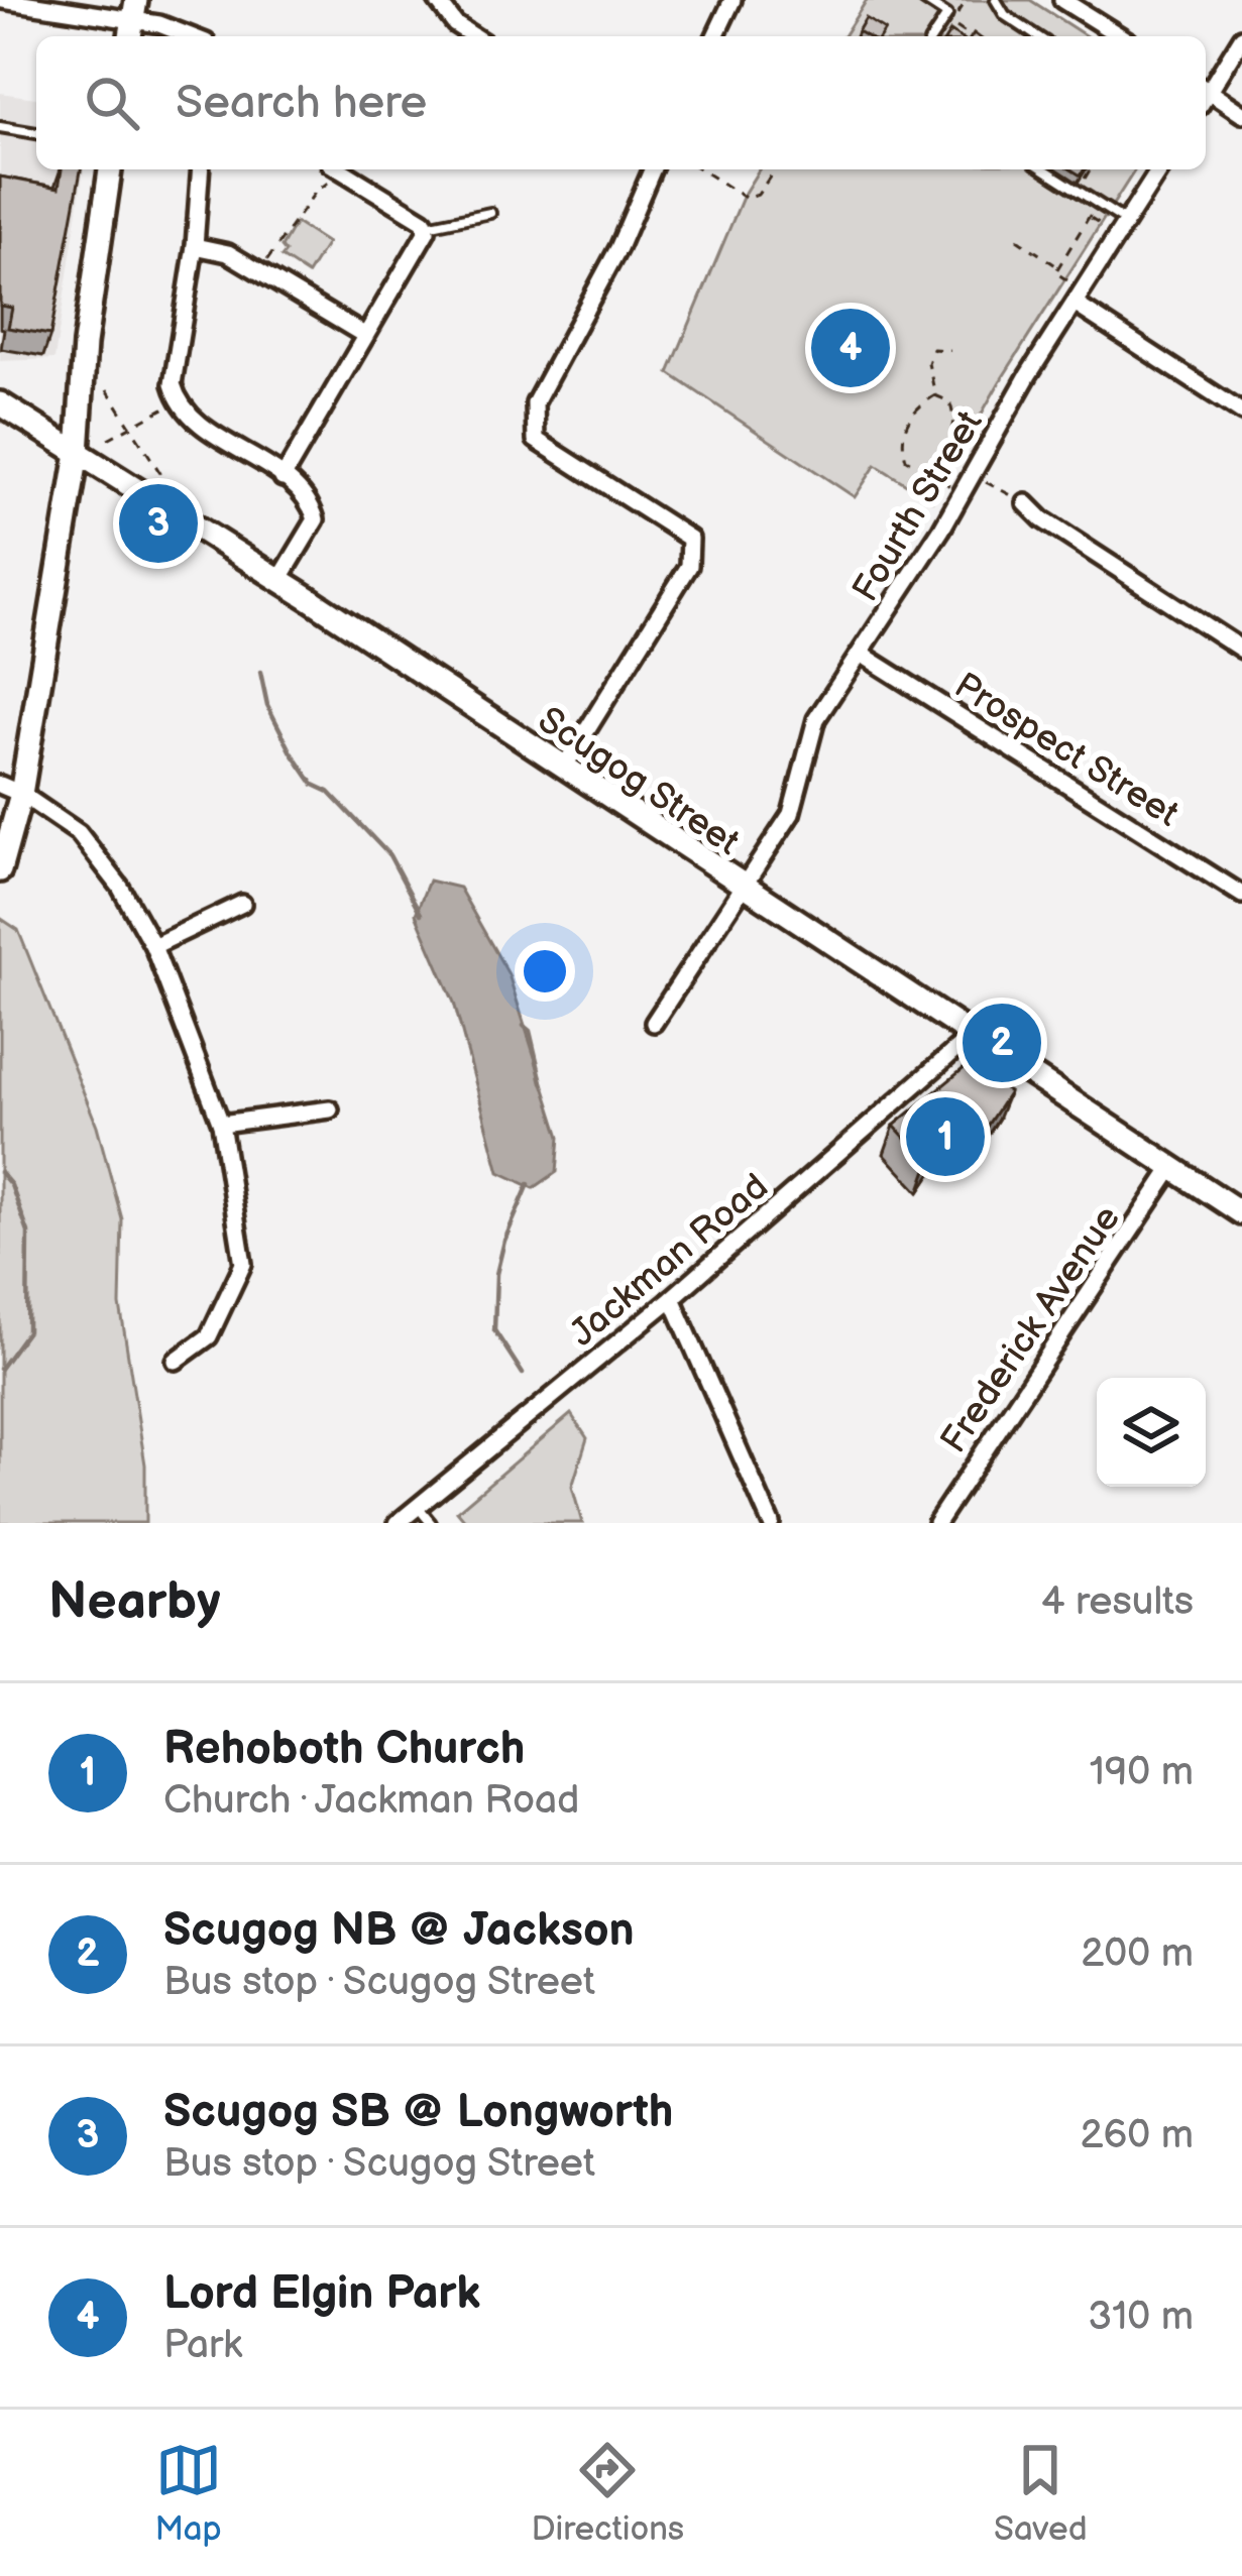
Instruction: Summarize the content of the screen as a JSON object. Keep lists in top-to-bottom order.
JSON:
{
  "streets": {
    "street": [
      "Fourth Street",
      "Prospect Street",
      "Scugog Street",
      "Jackman Road",
      "Frederick Avenue"
    ]
  },
  "crossings": [
    ["Fourth Street", "Prospect Street"],
    ["Fourth Street", "Scugog Street"],
    ["Scugog Street", "Jackman Road"],
    ["Scugog Street", "Frederick Avenue"]
  ],
  "page": {
    "search": "Search here",
    "pins": [
      "4",
      "3",
      "2",
      "1"
    ],
    "heading": ["Nearby", "4 results"],
    "list": [
      {
        "mark": "1",
        "name": "Rehoboth Church",
        "note": "Church · Jackman Road",
        "value": "190 m"
      },
      {
        "mark": "2",
        "name": "Scugog NB @ Jackson",
        "note": "Bus stop · Scugog Street",
        "value": "200 m"
      },
      {
        "mark": "3",
        "name": "Scugog SB @ Longworth",
        "note": "Bus stop · Scugog Street",
        "value": "260 m"
      },
      {
        "mark": "4",
        "name": "Lord Elgin Park",
        "note": "Park",
        "value": "310 m"
      }
    ],
    "nav": ["Map", "Directions", "Saved"]
  }
}
